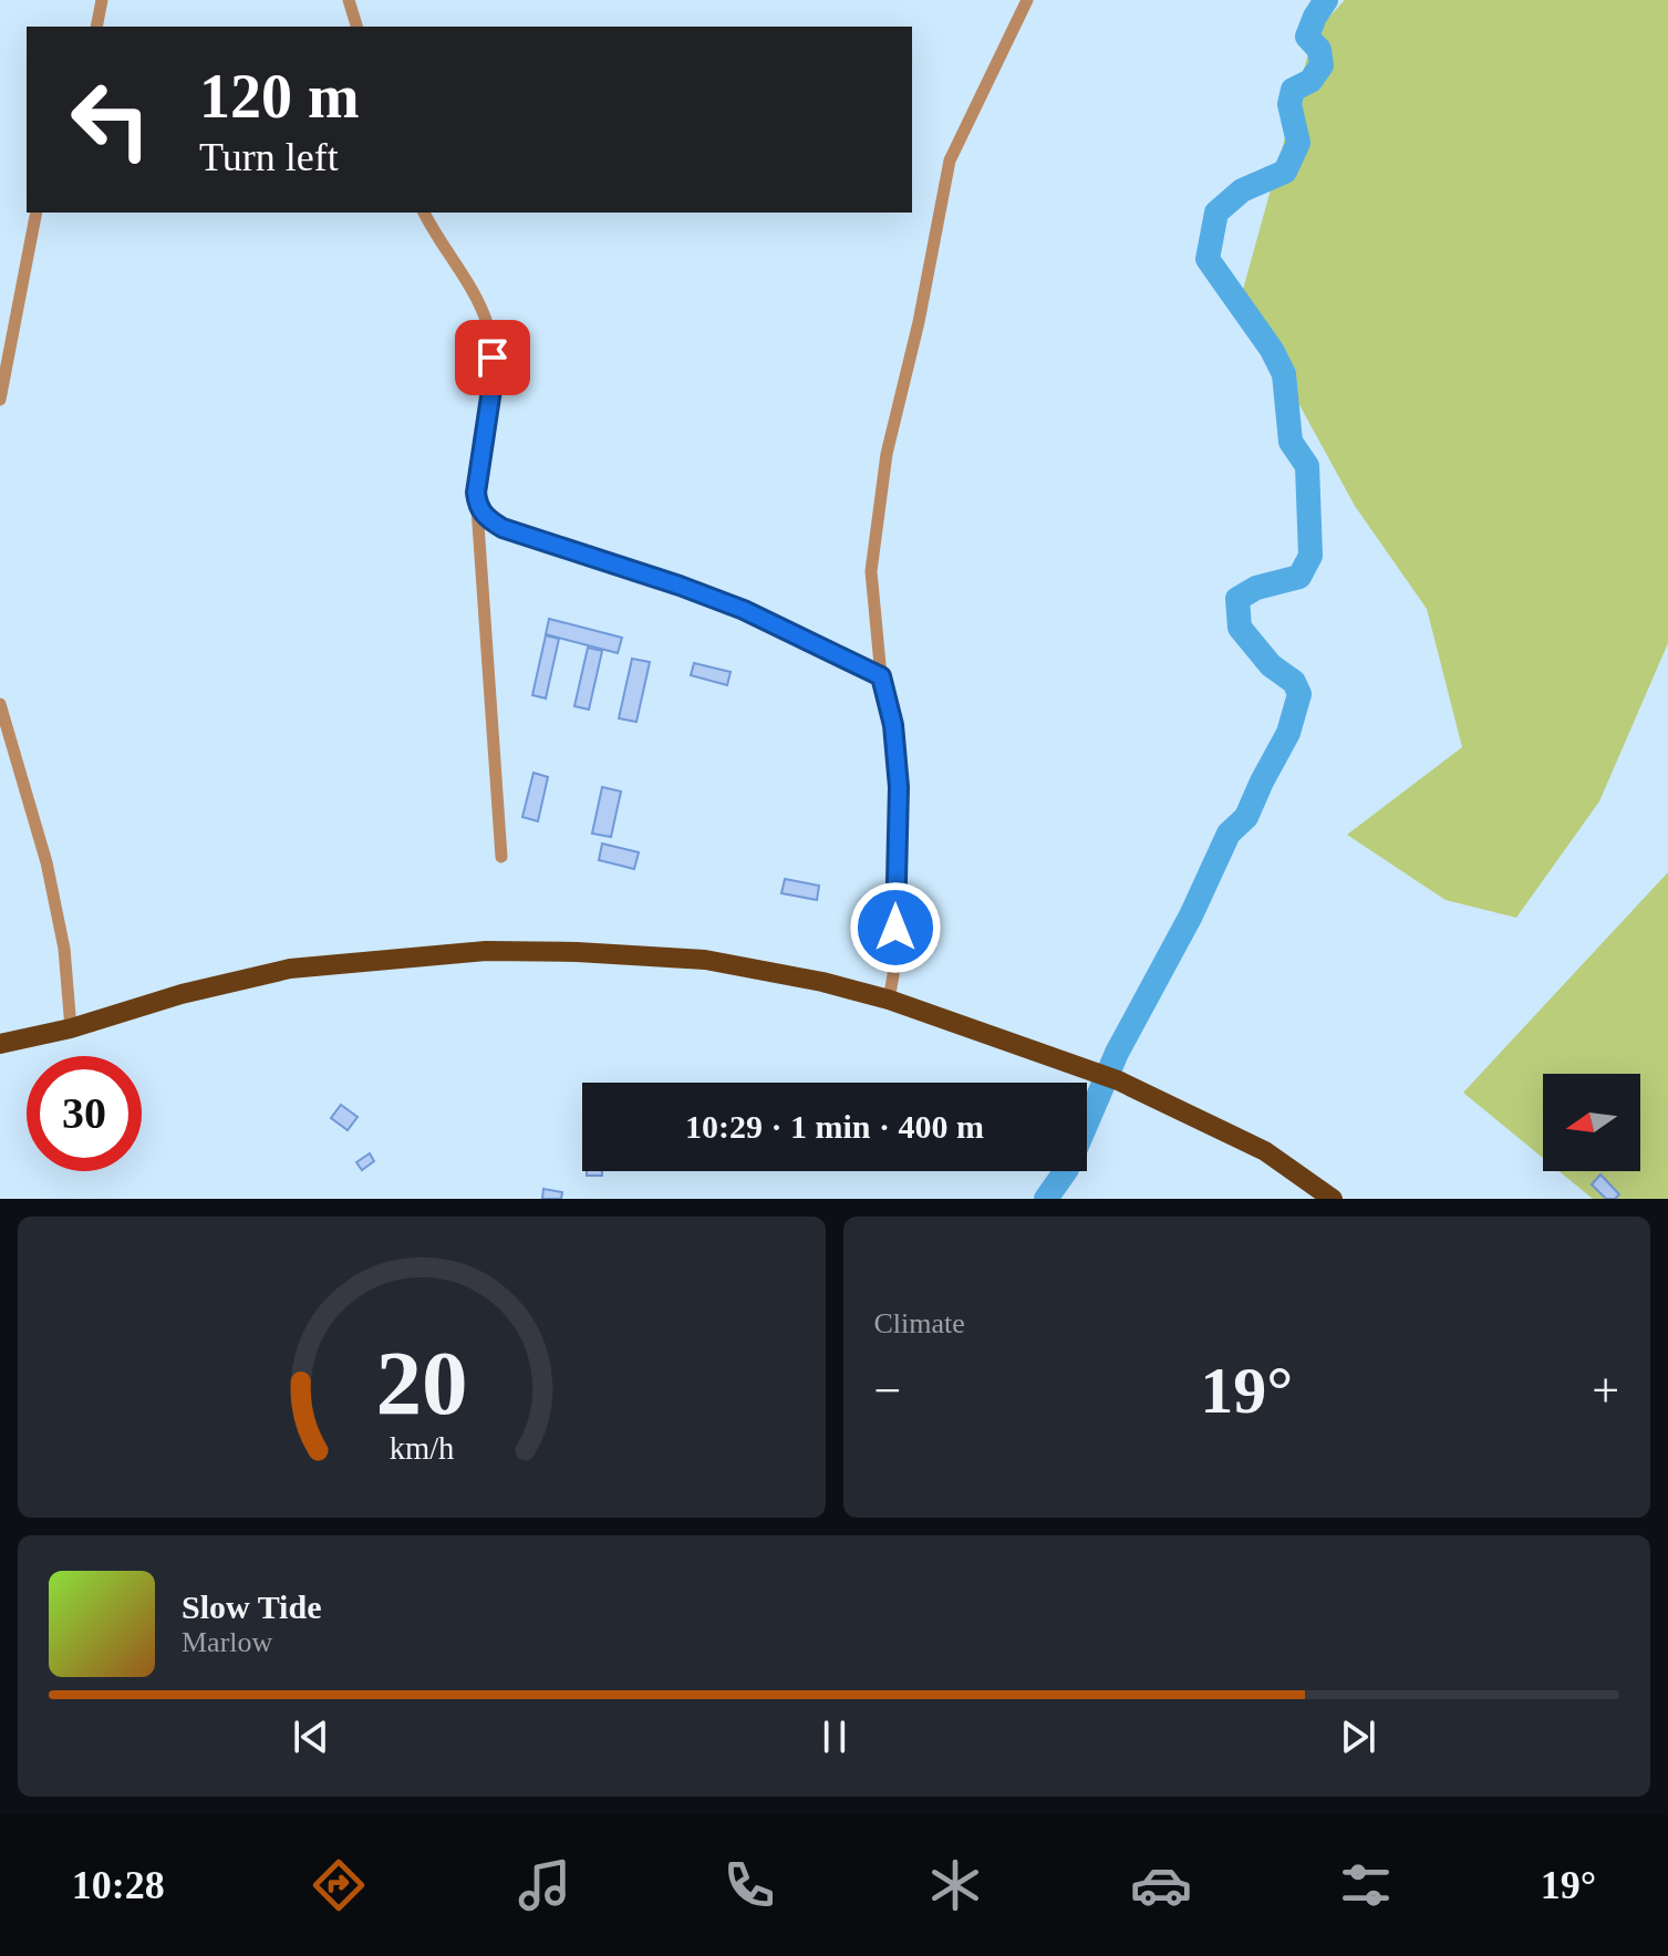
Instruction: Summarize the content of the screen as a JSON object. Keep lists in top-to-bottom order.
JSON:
{
  "north": "left",
  "page": {
    "turn": ["120 m", "Turn left"],
    "limit": "30",
    "trip": "10:29 · 1 min · 400 m",
    "tile": "Climate",
    "heat": ["−", "19°", "+"],
    "song": ["Slow Tide", "Marlow"],
    "tabs": ["10:28", "19°"],
    "gauge": ["20", "km/h"]
  }
}
